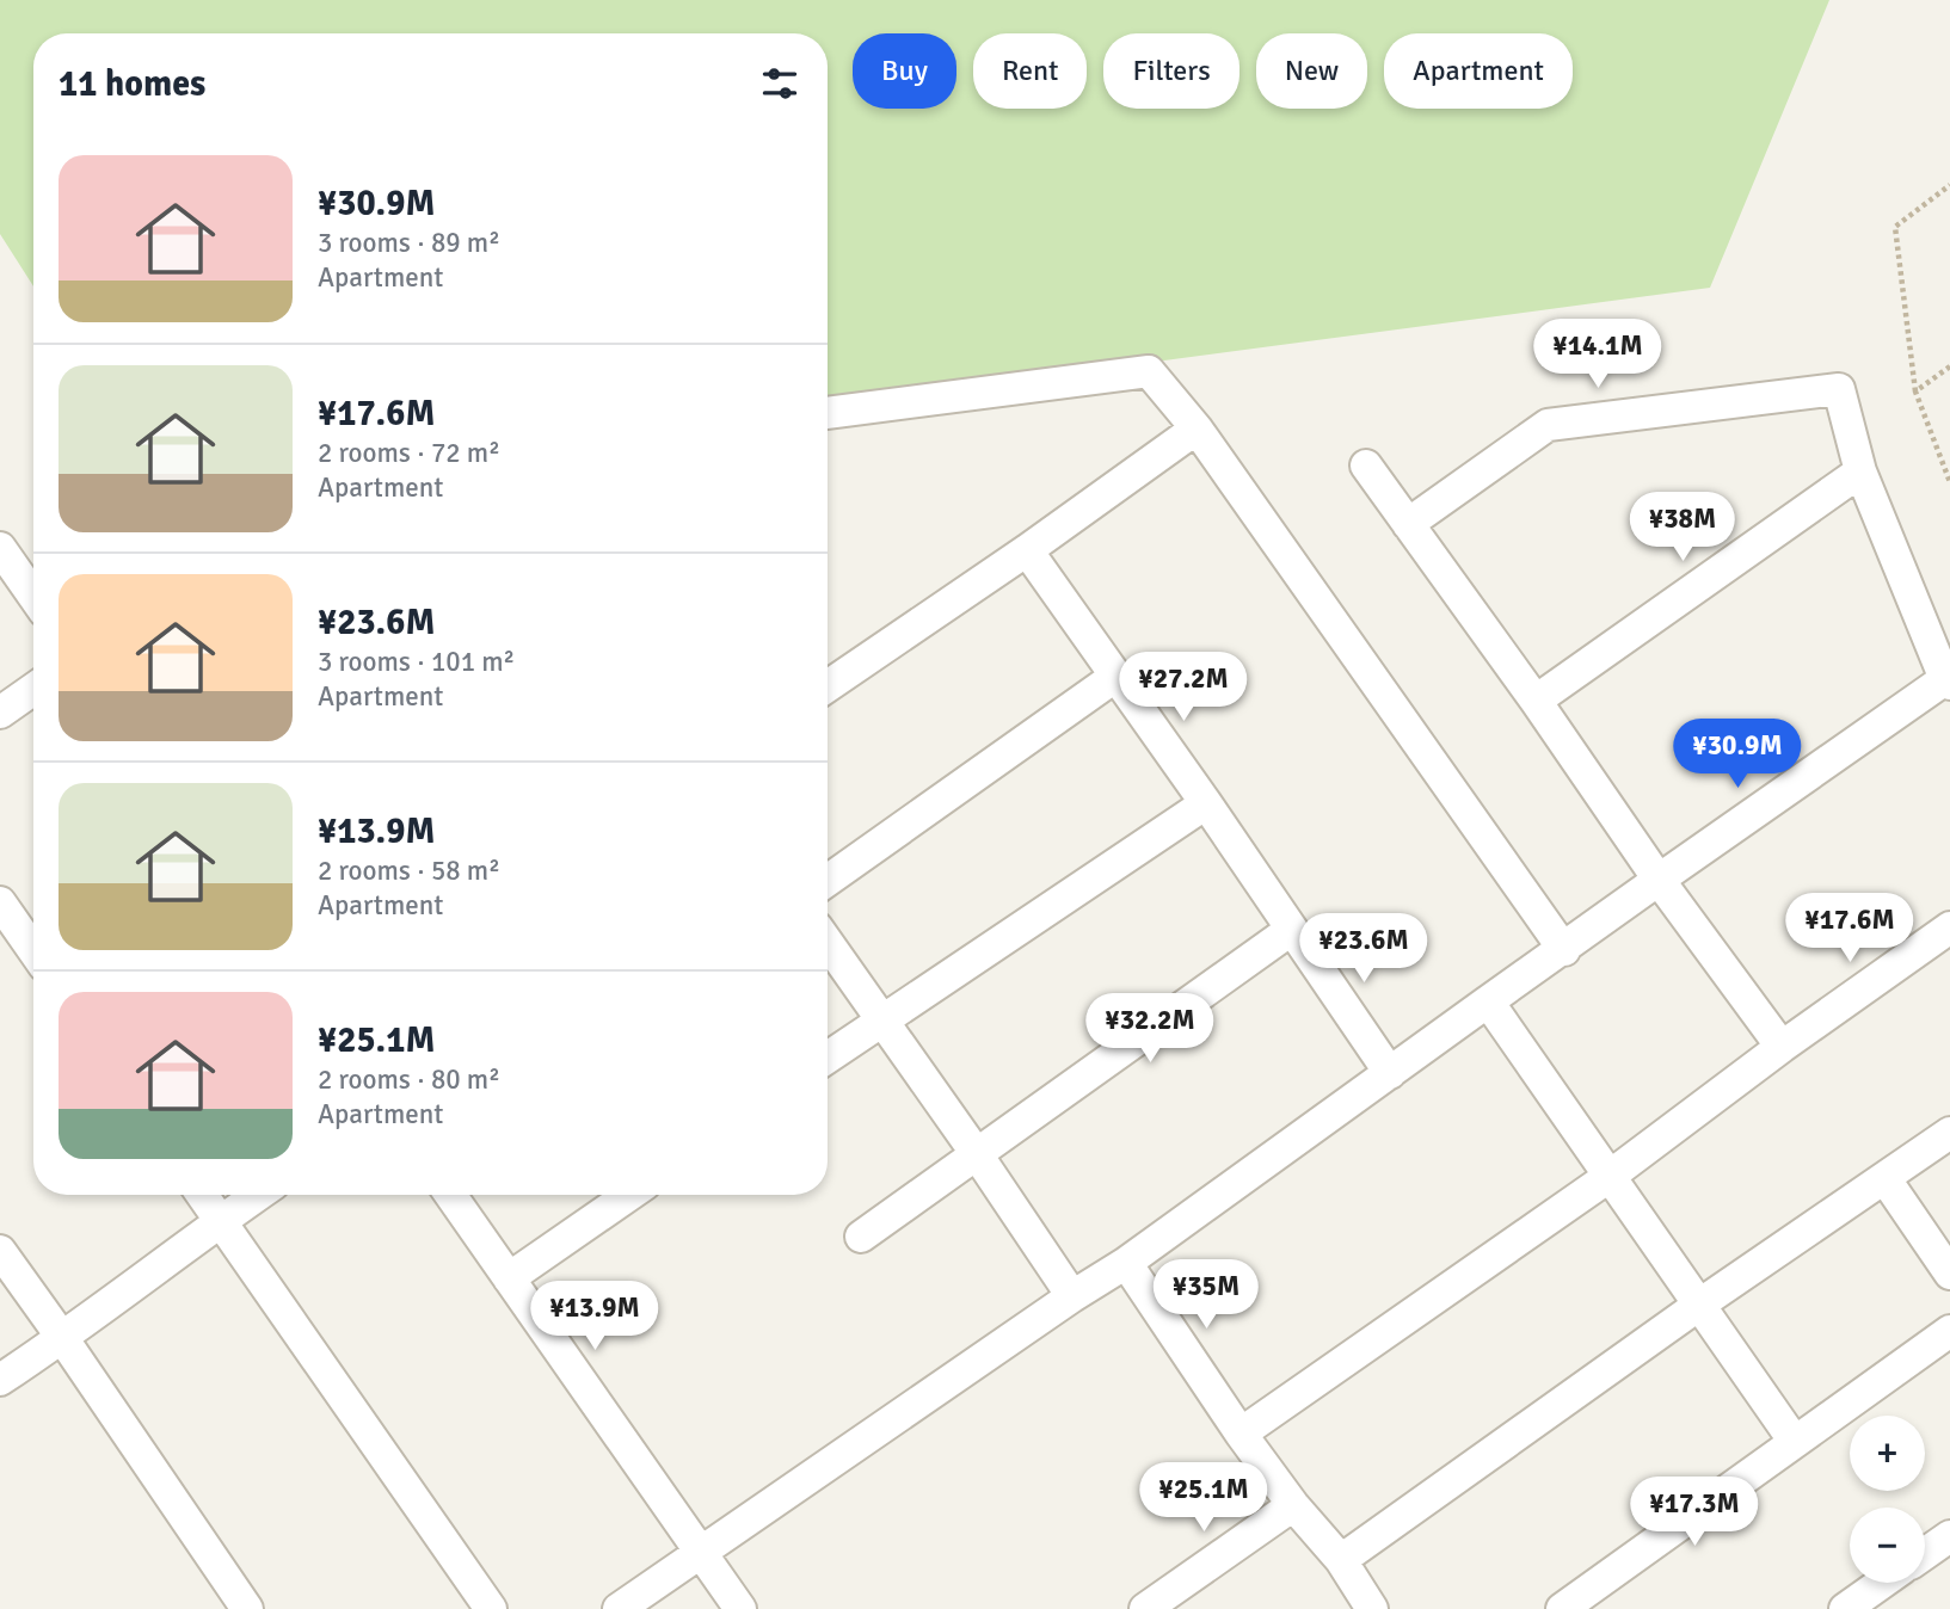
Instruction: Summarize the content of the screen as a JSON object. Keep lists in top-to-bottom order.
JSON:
{
  "page": {
    "chip": [
      "Buy",
      "Rent",
      "Filters",
      "New",
      "Apartment"
    ],
    "heading": "11 homes",
    "list": [
      {
        "name": "¥30.9M",
        "note": "3 rooms · 89 m² · Apartment"
      },
      {
        "name": "¥17.6M",
        "note": "2 rooms · 72 m² · Apartment"
      },
      {
        "name": "¥23.6M",
        "note": "3 rooms · 101 m² · Apartment"
      },
      {
        "name": "¥13.9M",
        "note": "2 rooms · 58 m² · Apartment"
      },
      {
        "name": "¥25.1M",
        "note": "2 rooms · 80 m² · Apartment"
      }
    ],
    "price": [
      "¥14.1M",
      "¥38M",
      "¥27.2M",
      "¥30.9M",
      "¥17.6M",
      "¥23.6M",
      "¥32.2M",
      "¥35M",
      "¥13.9M",
      "¥25.1M",
      "¥17.3M"
    ],
    "map_buttons": ["+", "−"]
  }
}
